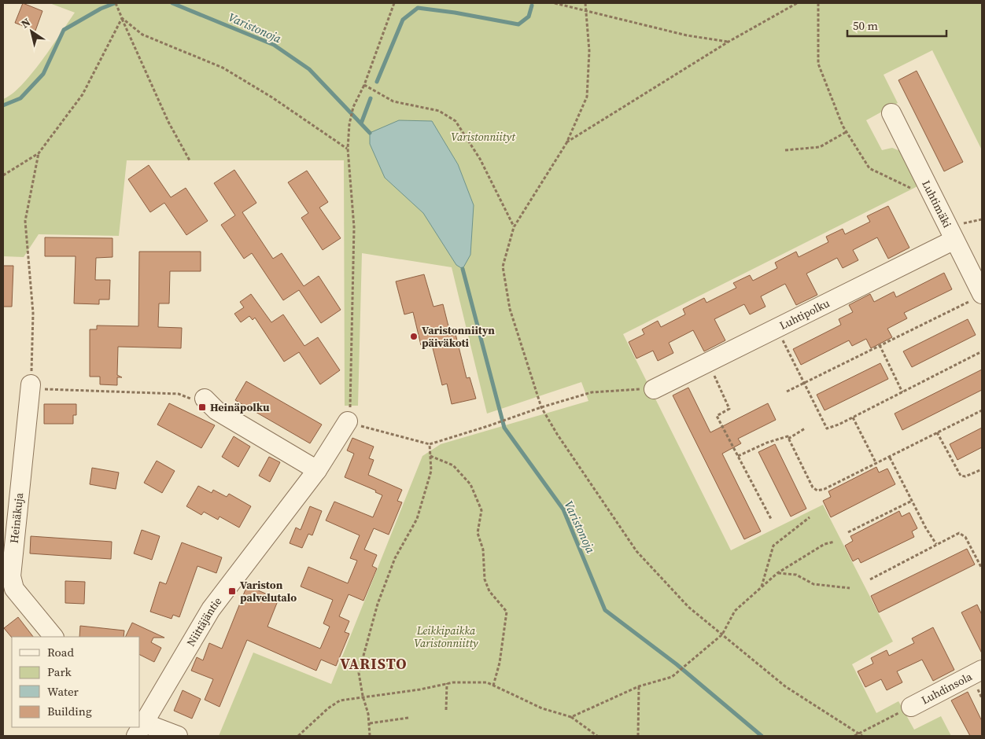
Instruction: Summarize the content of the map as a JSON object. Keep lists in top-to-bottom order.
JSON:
{
  "streets": {
    "street": [
      "Luhtimäki",
      "Luhtipolku",
      "Heinäkuja",
      "Niittäjäntie",
      "Luhdinsola"
    ]
  },
  "crossings": [
    ["Luhtimäki", "Luhtipolku"]
  ],
  "districts": ["VARISTO"],
  "water": ["Varistonoja"],
  "parks": ["Varistonniityt", "Leikkipaikka Varistonniitty"],
  "places": {
    "other": ["Varistonniityn päiväkoti"],
    "transit": ["Heinäpolku", "Variston palvelutalo"]
  },
  "legend": [
    "Road",
    "Park",
    "Water",
    "Building"
  ],
  "scale_bar": "50 m",
  "north": "top left"
}
